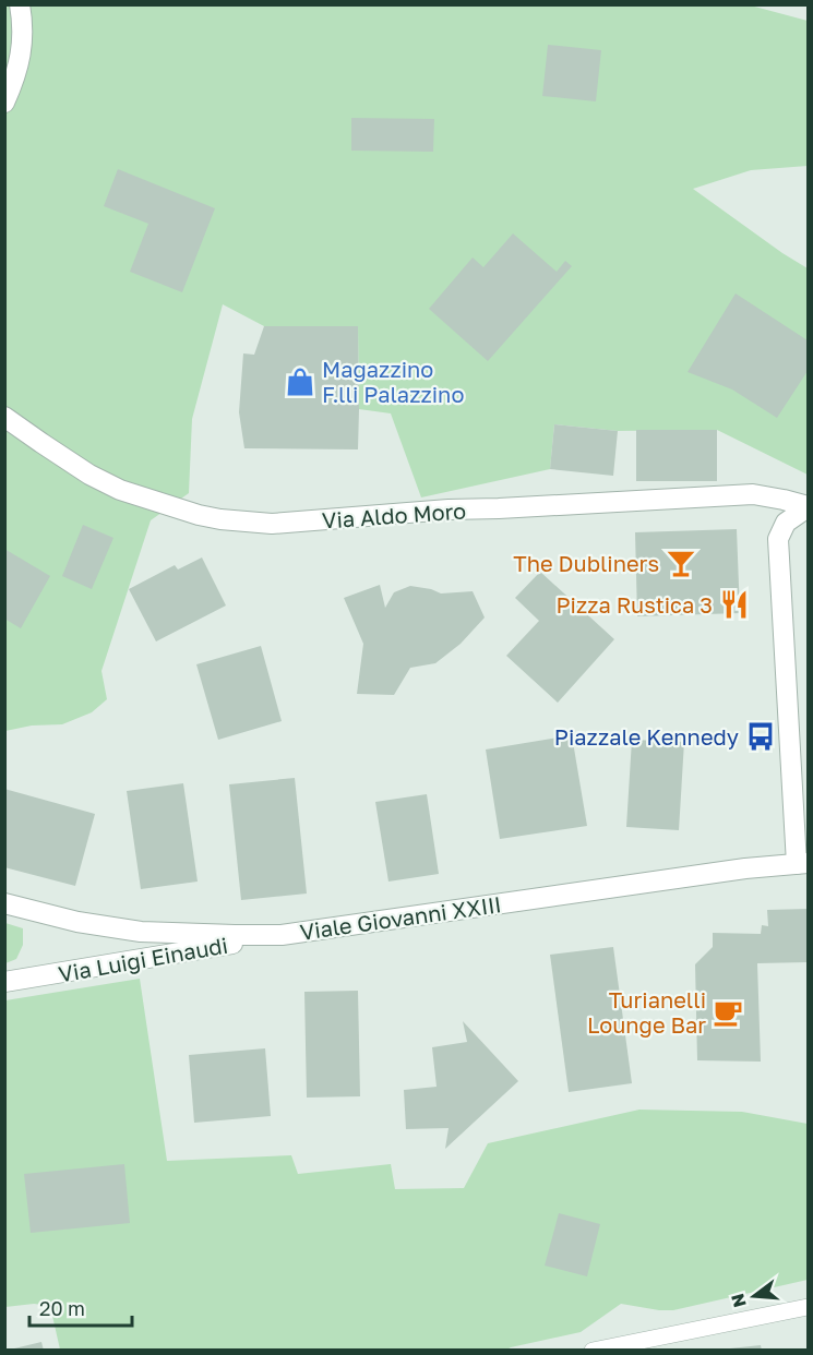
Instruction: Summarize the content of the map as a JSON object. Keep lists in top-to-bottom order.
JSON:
{
  "streets": {
    "street": ["Via Aldo Moro", "Viale Giovanni XXIII", "Via Luigi Einaudi"]
  },
  "crossings": [
    ["Viale Giovanni XXIII", "Via Luigi Einaudi"]
  ],
  "places": {
    "shop": ["Magazzino F.lli Palazzino"],
    "bar": ["The Dubliners"],
    "restaurant": ["Pizza Rustica 3"],
    "bus stop": ["Piazzale Kennedy"],
    "cafe": ["Turianelli Lounge Bar"]
  },
  "scale_bar": "20 m",
  "north": "left"
}
